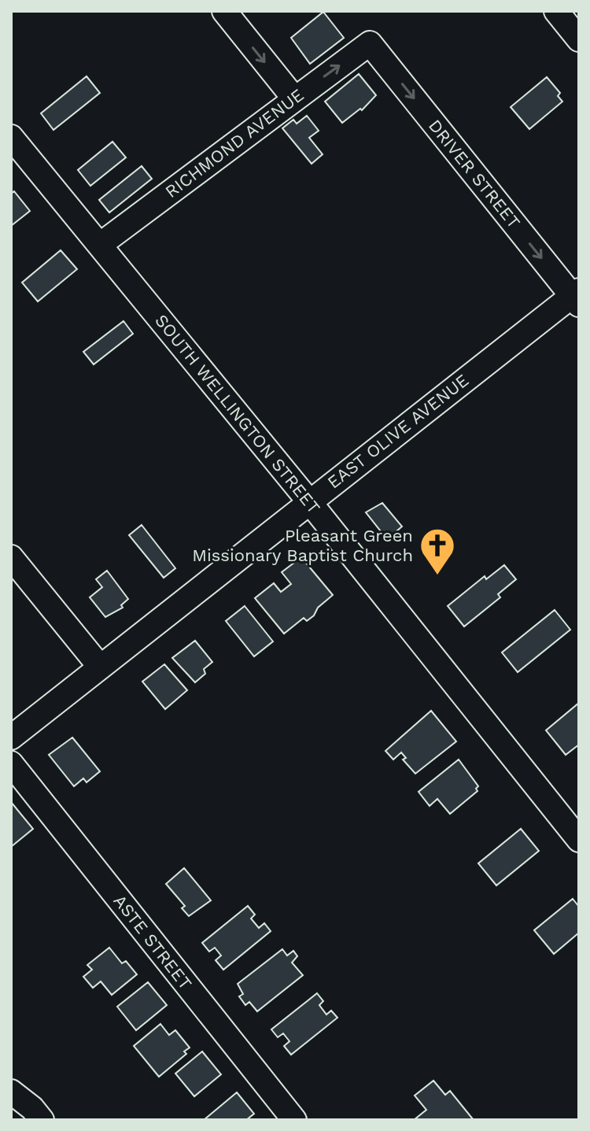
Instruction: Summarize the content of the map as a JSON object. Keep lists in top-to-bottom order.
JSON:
{
  "streets": {
    "street": [
      "RICHMOND AVENUE",
      "DRIVER STREET",
      "SOUTH WELLINGTON STREET",
      "EAST OLIVE AVENUE",
      "ASTE STREET"
    ]
  },
  "crossings": [
    ["RICHMOND AVENUE", "DRIVER STREET"],
    ["RICHMOND AVENUE", "SOUTH WELLINGTON STREET"],
    ["DRIVER STREET", "EAST OLIVE AVENUE"],
    ["SOUTH WELLINGTON STREET", "EAST OLIVE AVENUE"]
  ],
  "one_way": ["DRIVER STREET"],
  "places": {
    "church": ["Pleasant Green Missionary Baptist Church"]
  }
}
